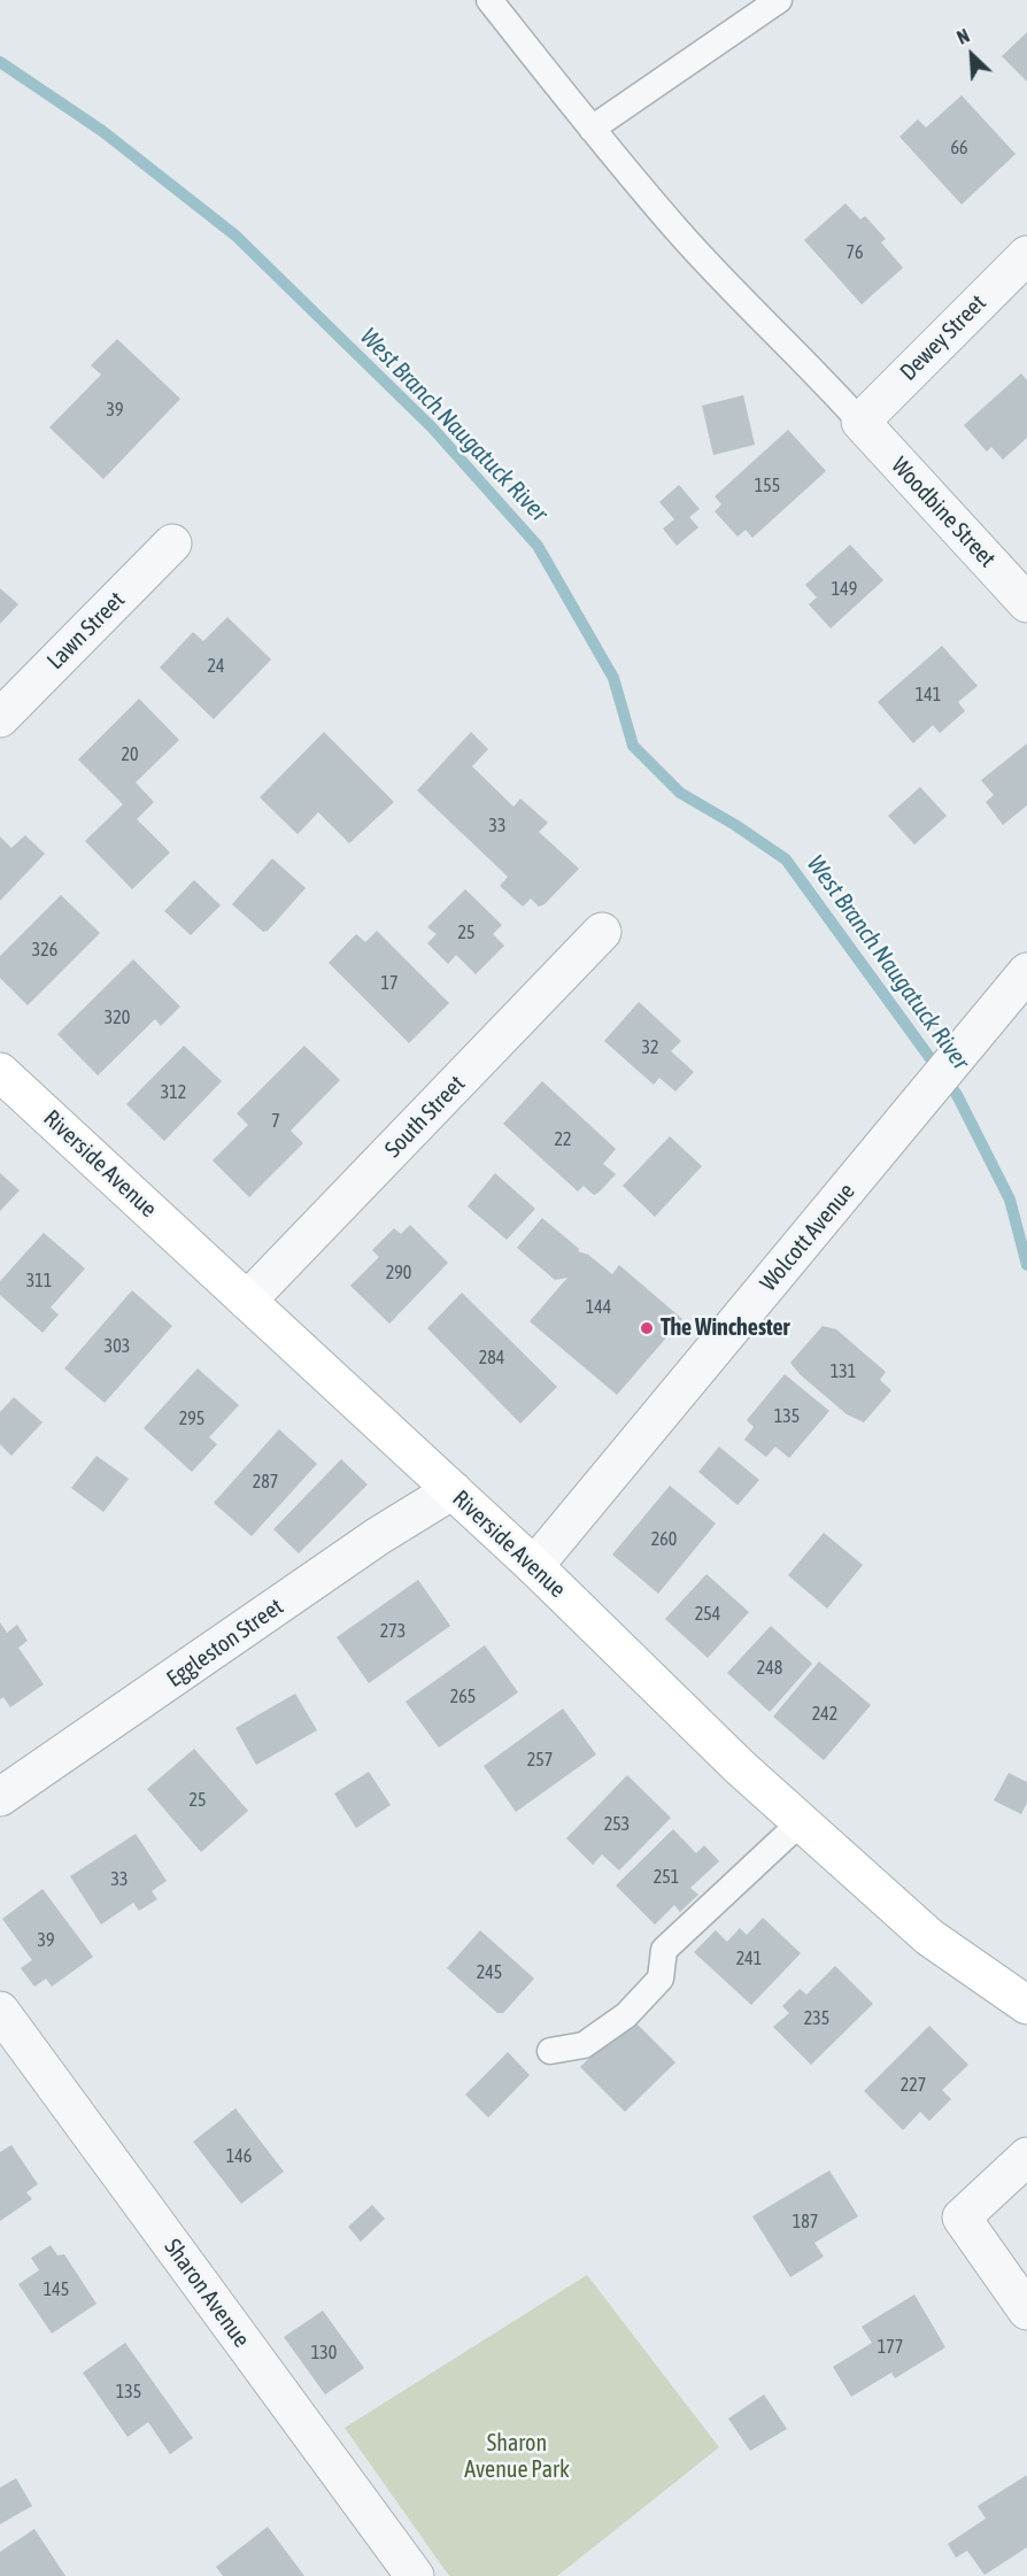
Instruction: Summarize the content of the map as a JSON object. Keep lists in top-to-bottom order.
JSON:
{
  "streets": {
    "street": [
      "Dewey Street",
      "Woodbine Street",
      "Lawn Street",
      "South Street",
      "Riverside Avenue",
      "Wolcott Avenue",
      "Eggleston Street",
      "Sharon Avenue"
    ]
  },
  "crossings": [
    ["Dewey Street", "Woodbine Street"],
    ["South Street", "Riverside Avenue"],
    ["Riverside Avenue", "Wolcott Avenue"],
    ["Riverside Avenue", "Eggleston Street"]
  ],
  "water": ["West Branch Naugatuck River"],
  "parks": ["Sharon Avenue Park"],
  "places": ["The Winchester"],
  "house_numbers": [
    "66",
    "76",
    "39",
    "155",
    "149",
    "24",
    "141",
    "20",
    "33",
    "25",
    "326",
    "17",
    "320",
    "32",
    "312",
    "7",
    "22",
    "290",
    "311",
    "144",
    "303",
    "284",
    "131",
    "135",
    "295",
    "287",
    "260",
    "254",
    "273",
    "248",
    "265",
    "242",
    "257",
    "25",
    "253",
    "251",
    "33",
    "39",
    "241",
    "245",
    "235",
    "227",
    "146",
    "187",
    "145",
    "177",
    "130",
    "135"
  ],
  "north": "top left"
}
